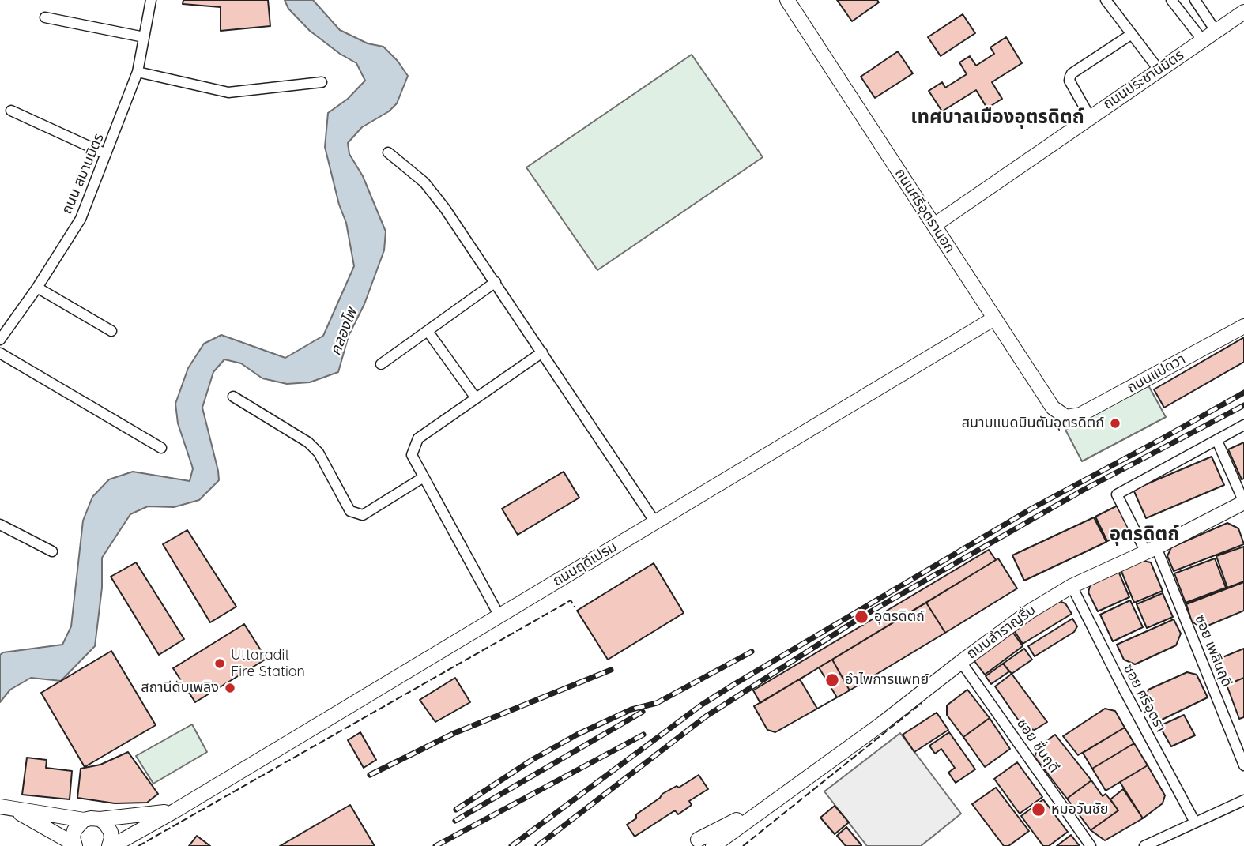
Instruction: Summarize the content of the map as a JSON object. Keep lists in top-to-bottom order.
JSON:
{
  "streets": {
    "main road": [
      "ถนนประชานิมิตร",
      "ถนนศรีอุตรานอก",
      "ถนนแปดวา",
      "ถนนฤดีเปรม",
      "ถนนสำราญรื่น"
    ],
    "street": [
      "ถนน สมานมิตร",
      "ซอย เพลินฤดี",
      "ซอย ศรีอุตรา",
      "ซอย ชื่นฤดี"
    ]
  },
  "crossings": [
    ["ถนนประชานิมิตร", "ถนนศรีอุตรานอก"],
    ["ถนนศรีอุตรานอก", "ถนนแปดวา"],
    ["ถนนศรีอุตรานอก", "ถนนฤดีเปรม"],
    ["ถนนสำราญรื่น", "ซอย เพลินฤดี"],
    ["ถนนสำราญรื่น", "ซอย ศรีอุตรา"],
    ["ถนนสำราญรื่น", "ซอย ชื่นฤดี"]
  ],
  "districts": ["เทศบาลเมืองอุตรดิตถ์", "อุตรดิตถ์"],
  "water": ["คลองโพ"],
  "places": [
    "สนามแบดมินตันอุตรดิตถ์",
    "อุตรดิตถ์",
    "Uttaradit Fire Station",
    "อำไพการแพทย์",
    "สถานีดับเพลิง",
    "หมอวันชัย"
  ]
}
